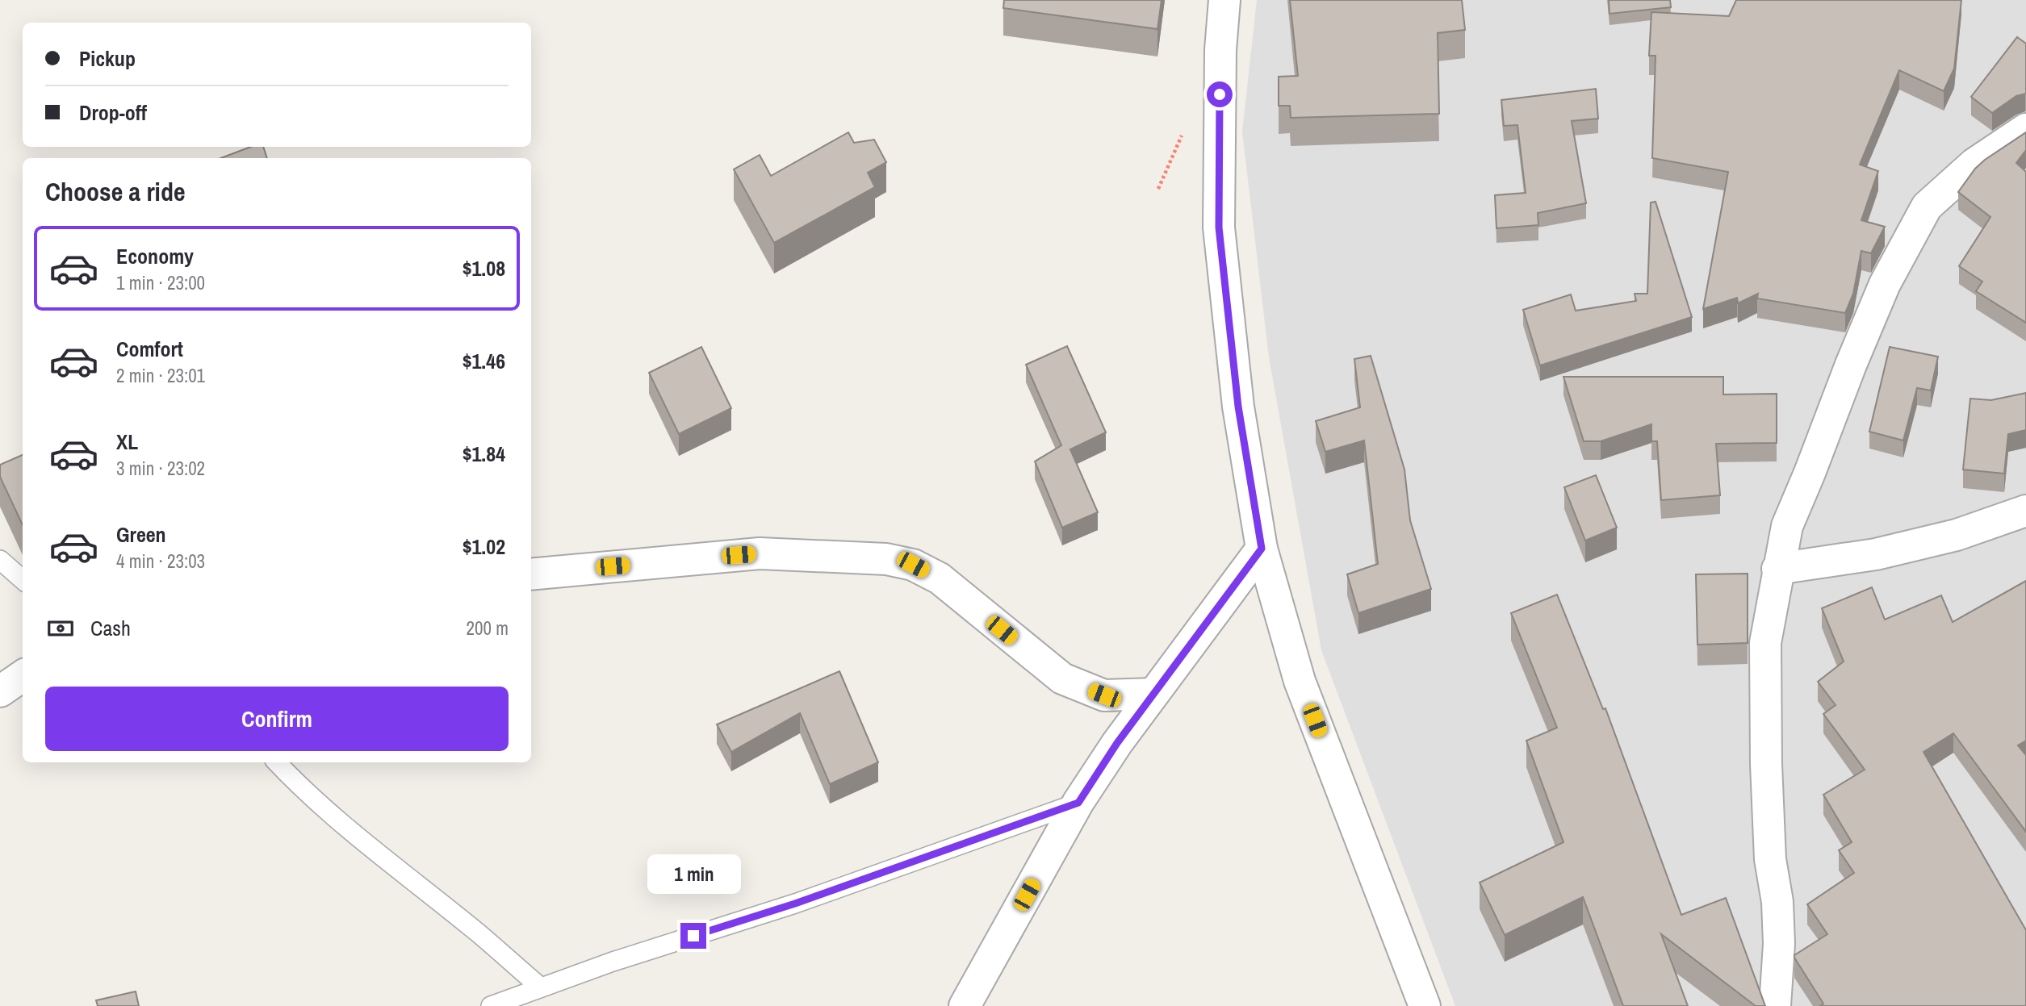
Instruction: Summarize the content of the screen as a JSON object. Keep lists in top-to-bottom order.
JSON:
{
  "page": {
    "banner": ["Pickup", "Drop-off"],
    "heading": "Choose a ride",
    "list": [
      {
        "name": "Economy",
        "note": "1 min · 23:00",
        "value": "$1.08"
      },
      {
        "name": "Comfort",
        "note": "2 min · 23:01",
        "value": "$1.46"
      },
      {
        "name": "XL",
        "note": "3 min · 23:02",
        "value": "$1.84"
      },
      {
        "name": "Green",
        "note": "4 min · 23:03",
        "value": "$1.02"
      }
    ],
    "pay": ["Cash", "200 m"],
    "buttons": "Confirm",
    "bubble": "1 min"
  }
}
